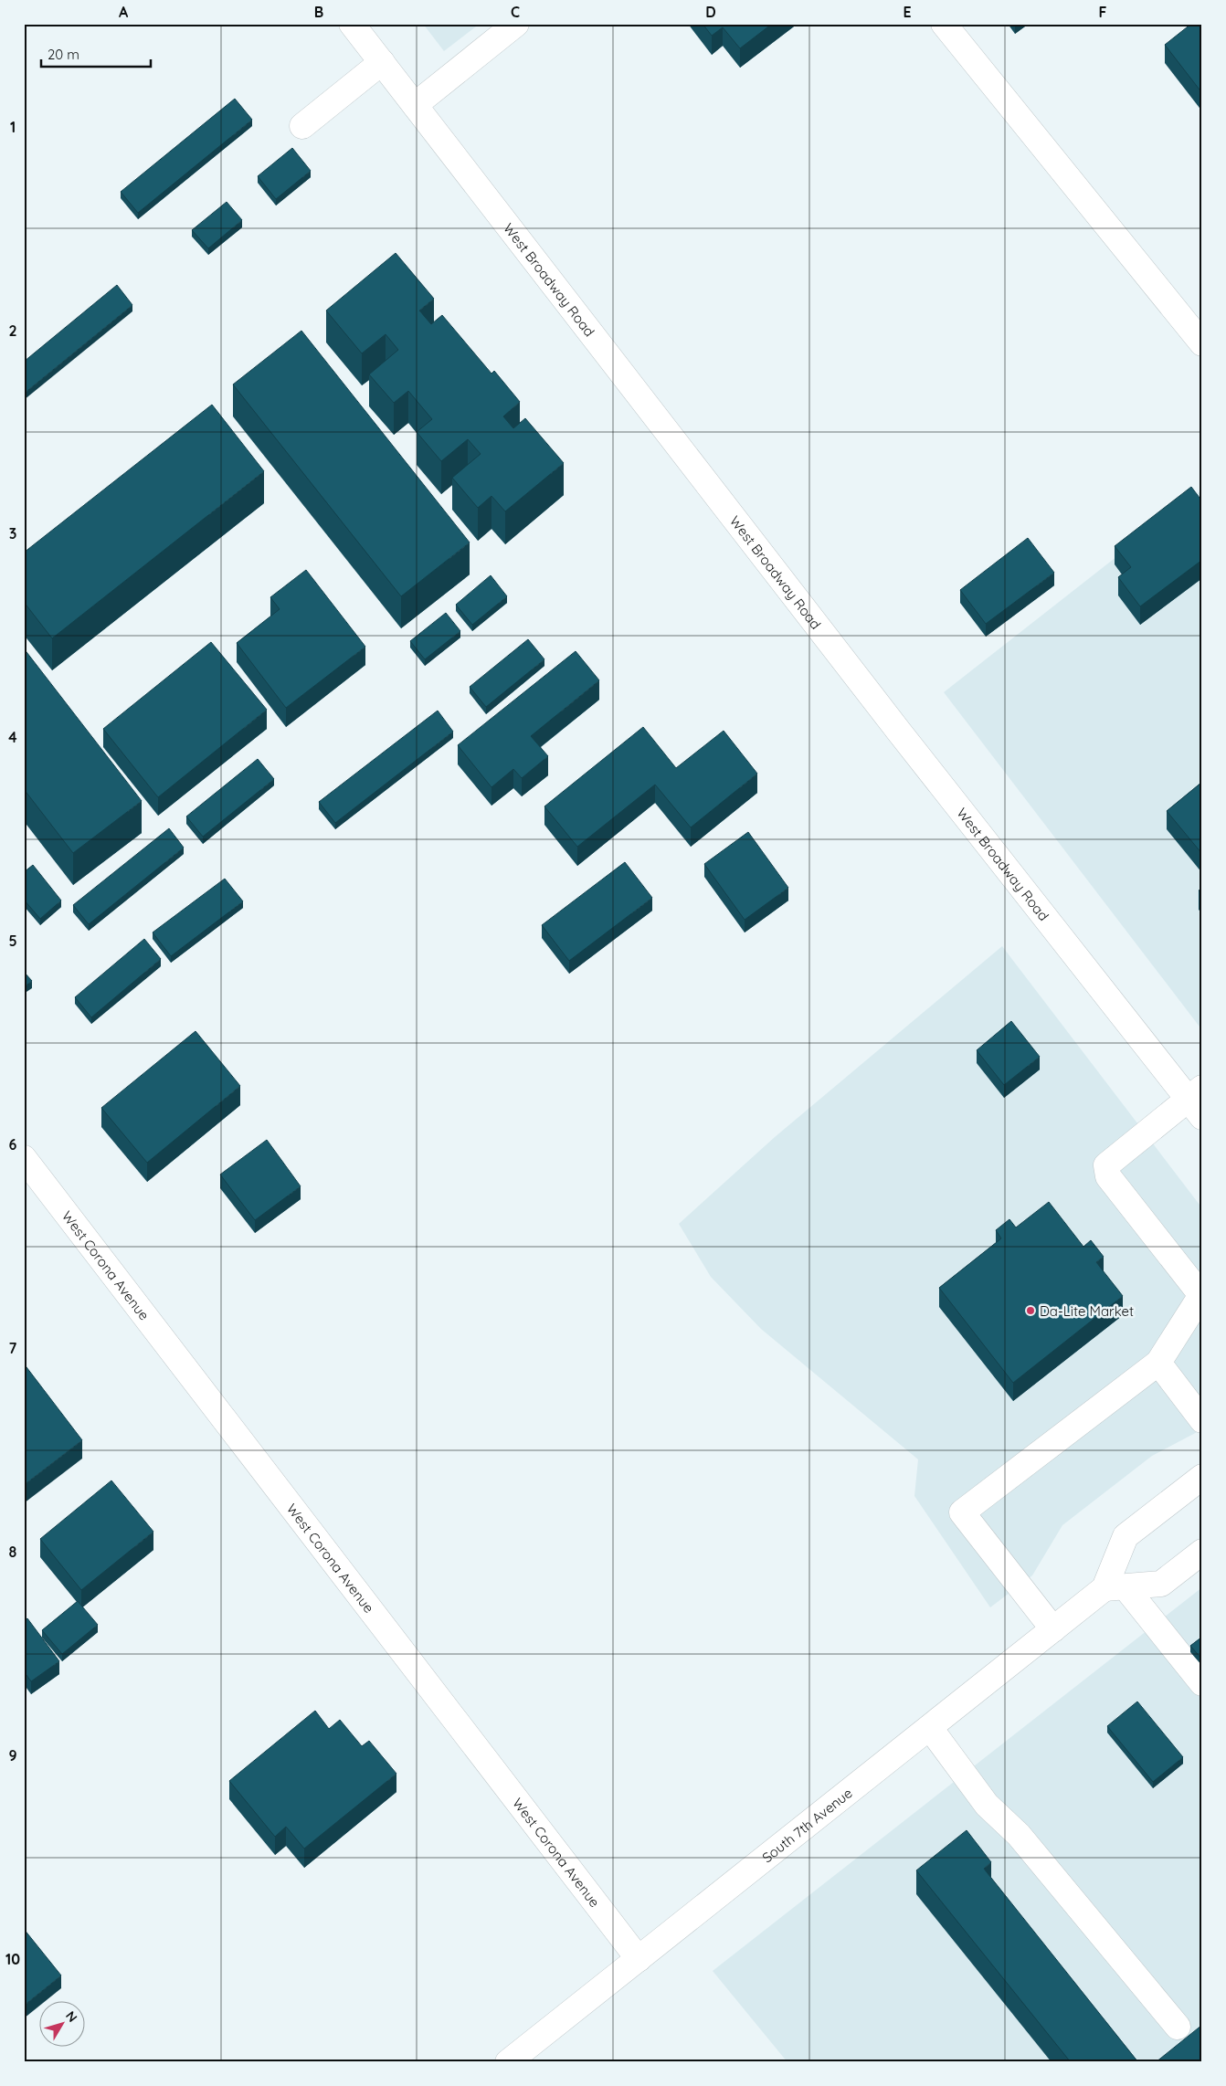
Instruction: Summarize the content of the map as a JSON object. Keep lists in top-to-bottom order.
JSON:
{
  "streets": {
    "main road": ["West Broadway Road", "West Corona Avenue", "South 7th Avenue"]
  },
  "crossings": [
    ["West Corona Avenue", "South 7th Avenue"]
  ],
  "places": ["Da-Lite Market"],
  "scale_bar": "20 m",
  "north": "top right",
  "grid": {
    "columns": [
      "A",
      "B",
      "C",
      "D",
      "E",
      "F"
    ],
    "rows": [
      "1",
      "2",
      "3",
      "4",
      "5",
      "6",
      "7",
      "8",
      "9",
      "10"
    ]
  }
}
